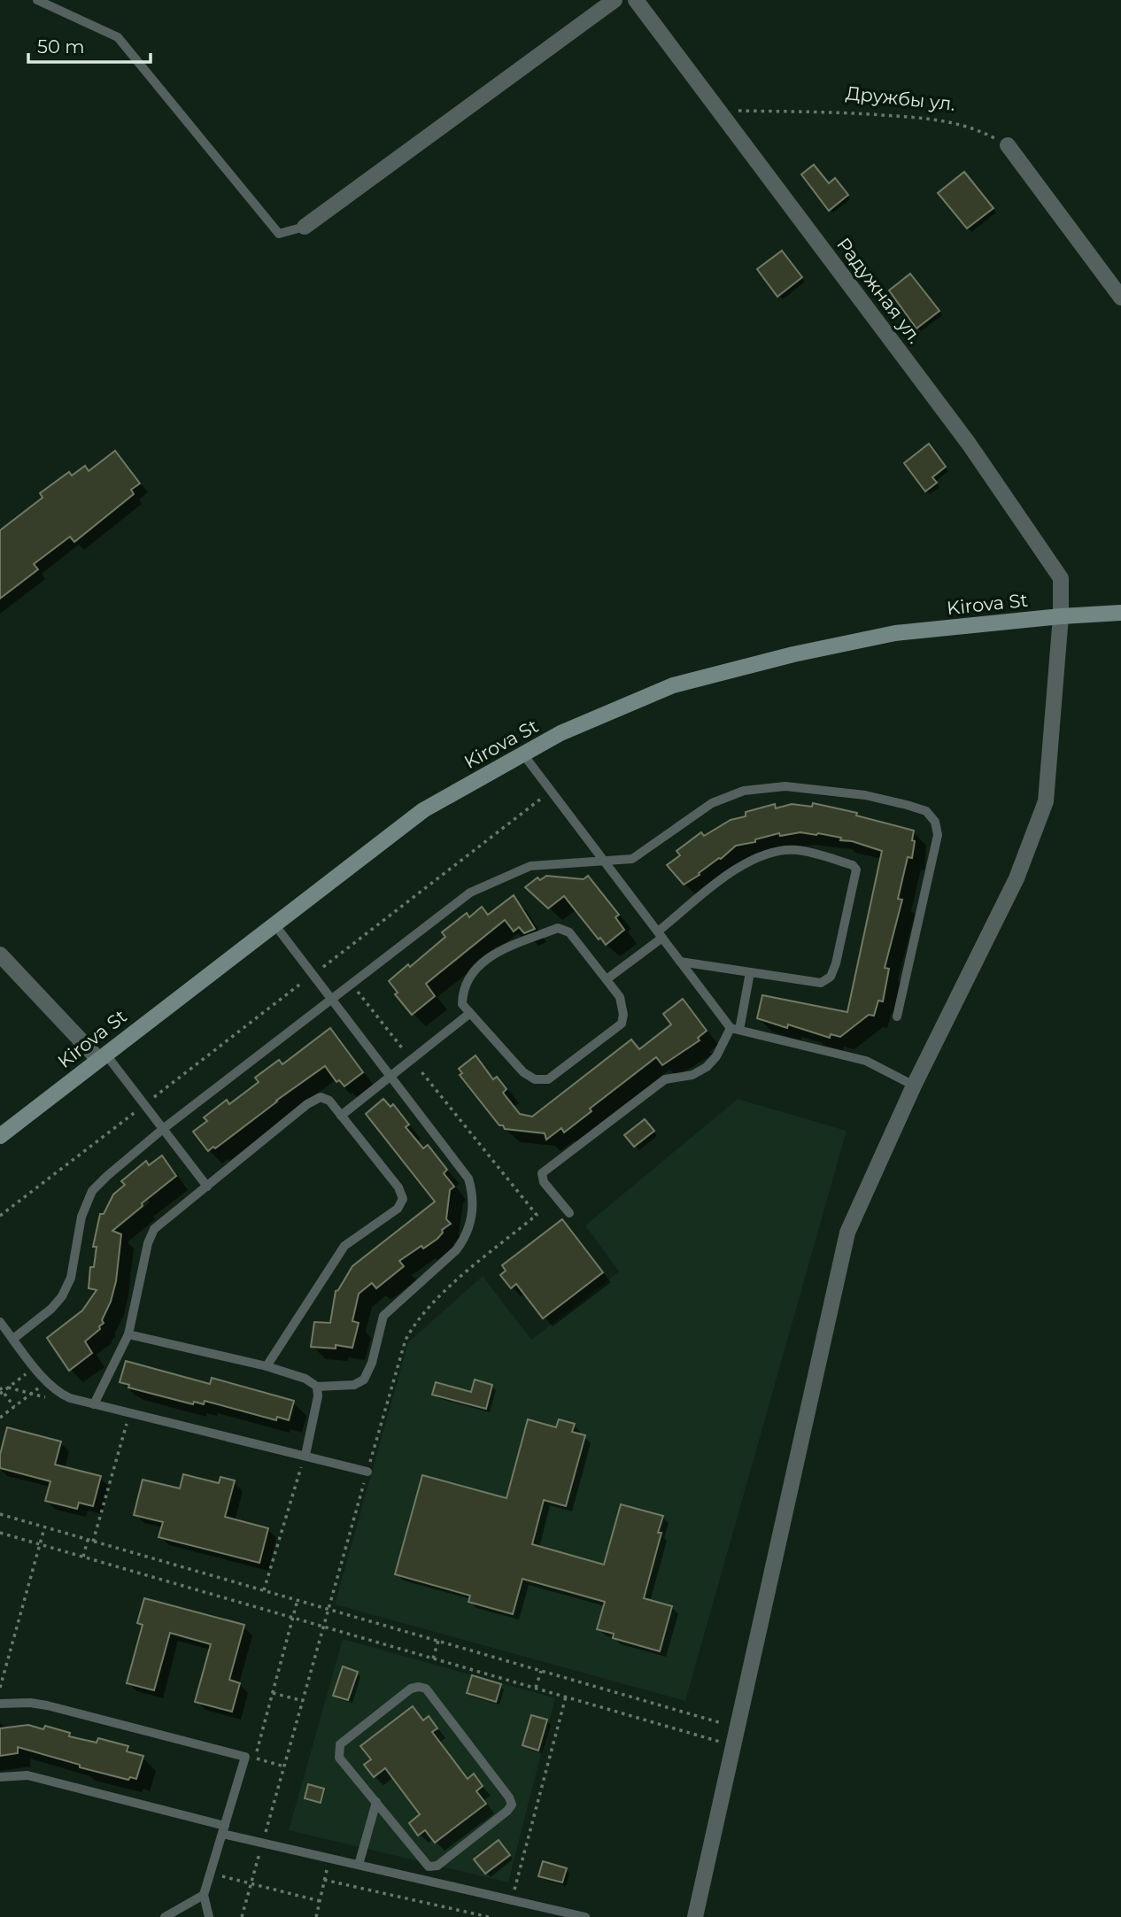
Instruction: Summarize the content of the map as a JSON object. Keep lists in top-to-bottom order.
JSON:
{
  "streets": {
    "main road": ["Kirova St"],
    "street": ["Радужная ул."],
    "path": ["Дружбы ул."]
  },
  "crossings": [
    ["Радужная ул.", "Kirova St"]
  ],
  "scale_bar": "50 m"
}
